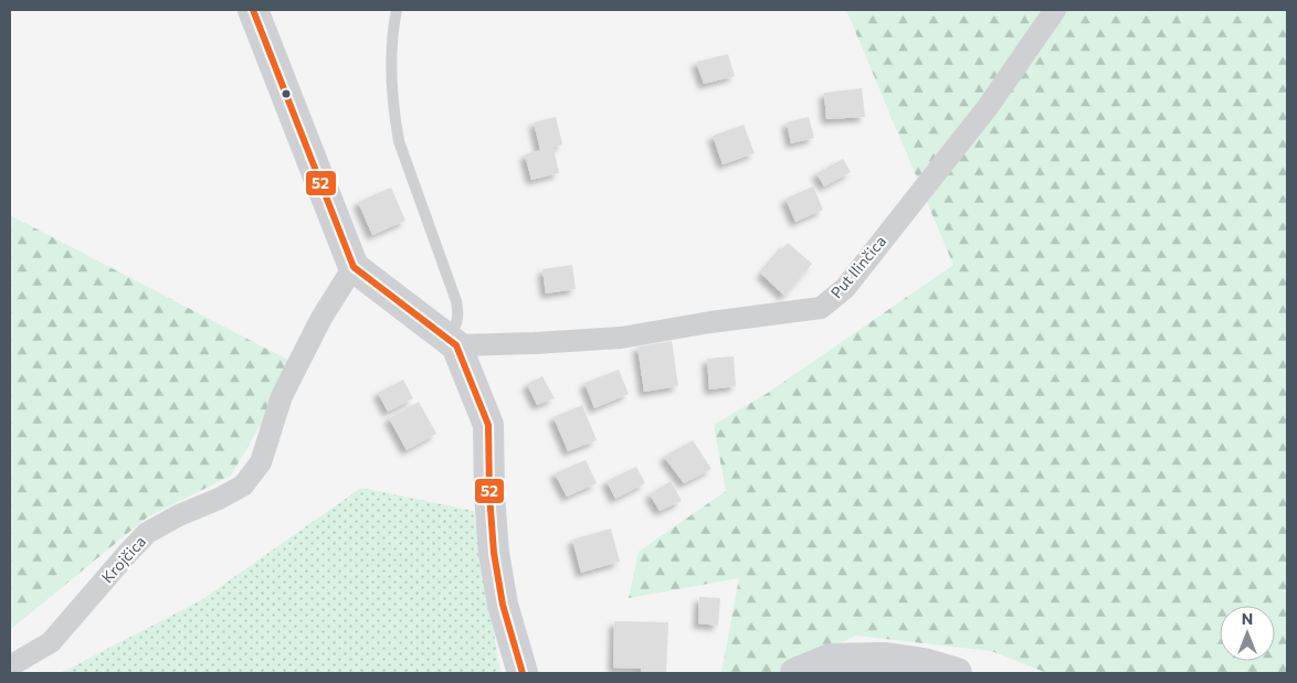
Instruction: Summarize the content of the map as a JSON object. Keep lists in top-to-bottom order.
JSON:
{
  "streets": {
    "street": ["Put Ilinčica", "Krojčica"]
  },
  "lines": ["transit line 52"],
  "north": "top"
}
